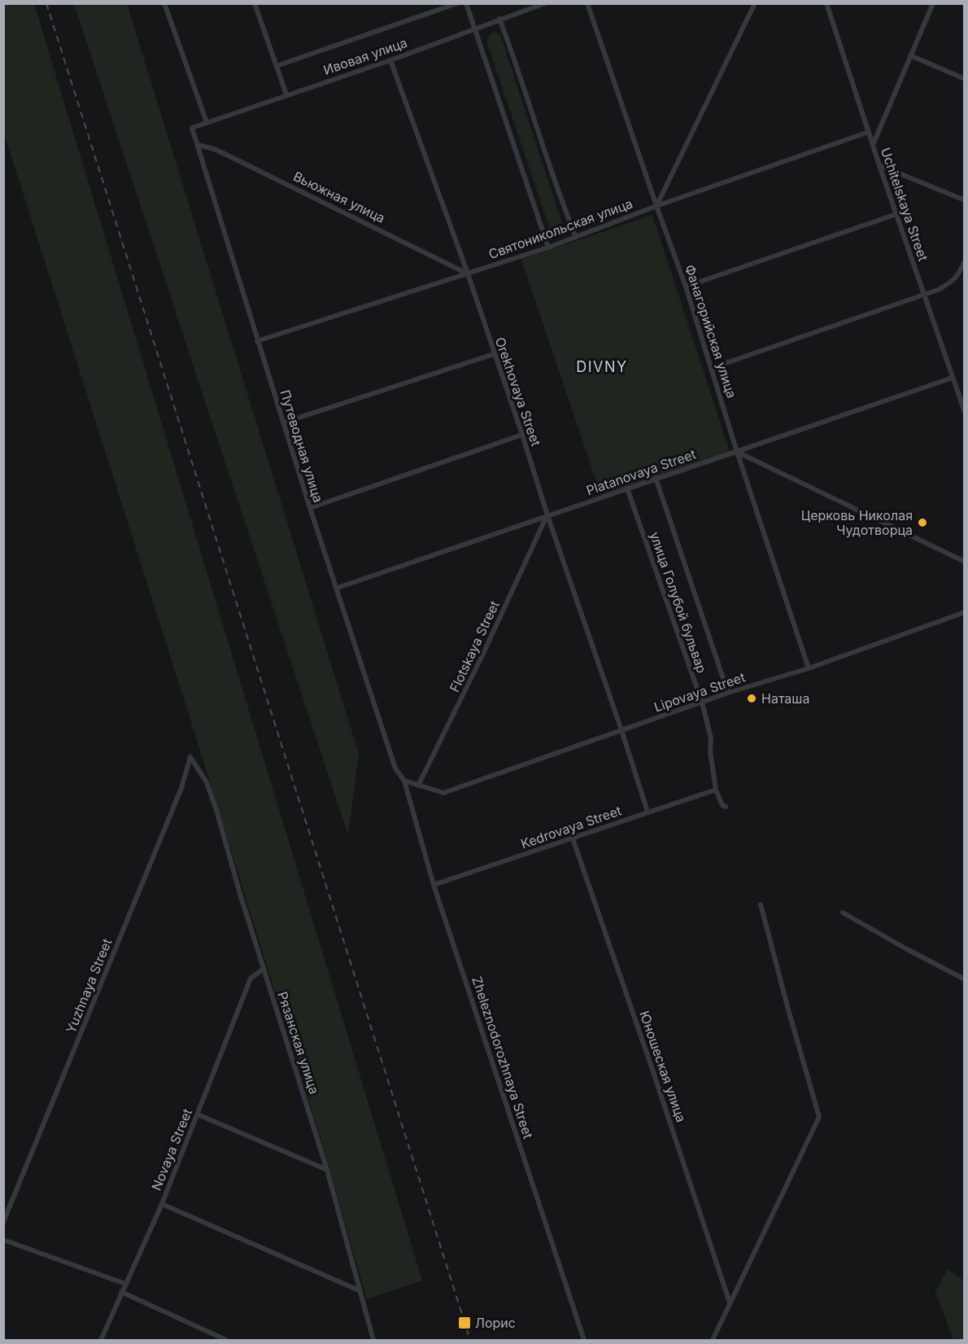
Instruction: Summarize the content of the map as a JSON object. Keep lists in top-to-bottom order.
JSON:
{
  "streets": {
    "street": [
      "Ивовая улица",
      "Вьюжная улица",
      "Uchitelskaya Street",
      "Святоникольская улица",
      "Фанагорийская улица",
      "Orekhovaya Street",
      "Путеводная улица",
      "Platanovaya Street",
      "улица Голубой бульвар",
      "Flotskaya Street",
      "Lipovaya Street",
      "Kedrovaya Street",
      "Yuzhnaya Street",
      "Рязанская улица",
      "Zheleznodorozhnaya Street",
      "Юношеская улица",
      "Novaya Street"
    ]
  },
  "crossings": [
    ["Ивовая улица", "Orekhovaya Street"],
    ["Ивовая улица", "Путеводная улица"],
    ["Вьюжная улица", "Святоникольская улица"],
    ["Вьюжная улица", "Orekhovaya Street"],
    ["Вьюжная улица", "Путеводная улица"],
    ["Uchitelskaya Street", "Святоникольская улица"],
    ["Uchitelskaya Street", "Platanovaya Street"],
    ["Святоникольская улица", "Фанагорийская улица"],
    ["Святоникольская улица", "Orekhovaya Street"],
    ["Святоникольская улица", "Путеводная улица"],
    ["Фанагорийская улица", "Platanovaya Street"],
    ["Фанагорийская улица", "Lipovaya Street"],
    ["Orekhovaya Street", "Platanovaya Street"],
    ["Orekhovaya Street", "Flotskaya Street"],
    ["Orekhovaya Street", "Lipovaya Street"],
    ["Orekhovaya Street", "Kedrovaya Street"],
    ["Путеводная улица", "Platanovaya Street"],
    ["Путеводная улица", "Zheleznodorozhnaya Street"],
    ["Platanovaya Street", "улица Голубой бульвар"],
    ["Platanovaya Street", "Flotskaya Street"],
    ["улица Голубой бульвар", "Lipovaya Street"],
    ["улица Голубой бульвар", "Kedrovaya Street"],
    ["Flotskaya Street", "Lipovaya Street"],
    ["Kedrovaya Street", "Zheleznodorozhnaya Street"],
    ["Kedrovaya Street", "Юношеская улица"],
    ["Yuzhnaya Street", "Рязанская улица"],
    ["Рязанская улица", "Novaya Street"]
  ],
  "districts": ["DIVNY"],
  "places": {
    "other": ["Церковь Николая Чудотворца", "Наташа"],
    "transit": ["Лорис"]
  }
}
